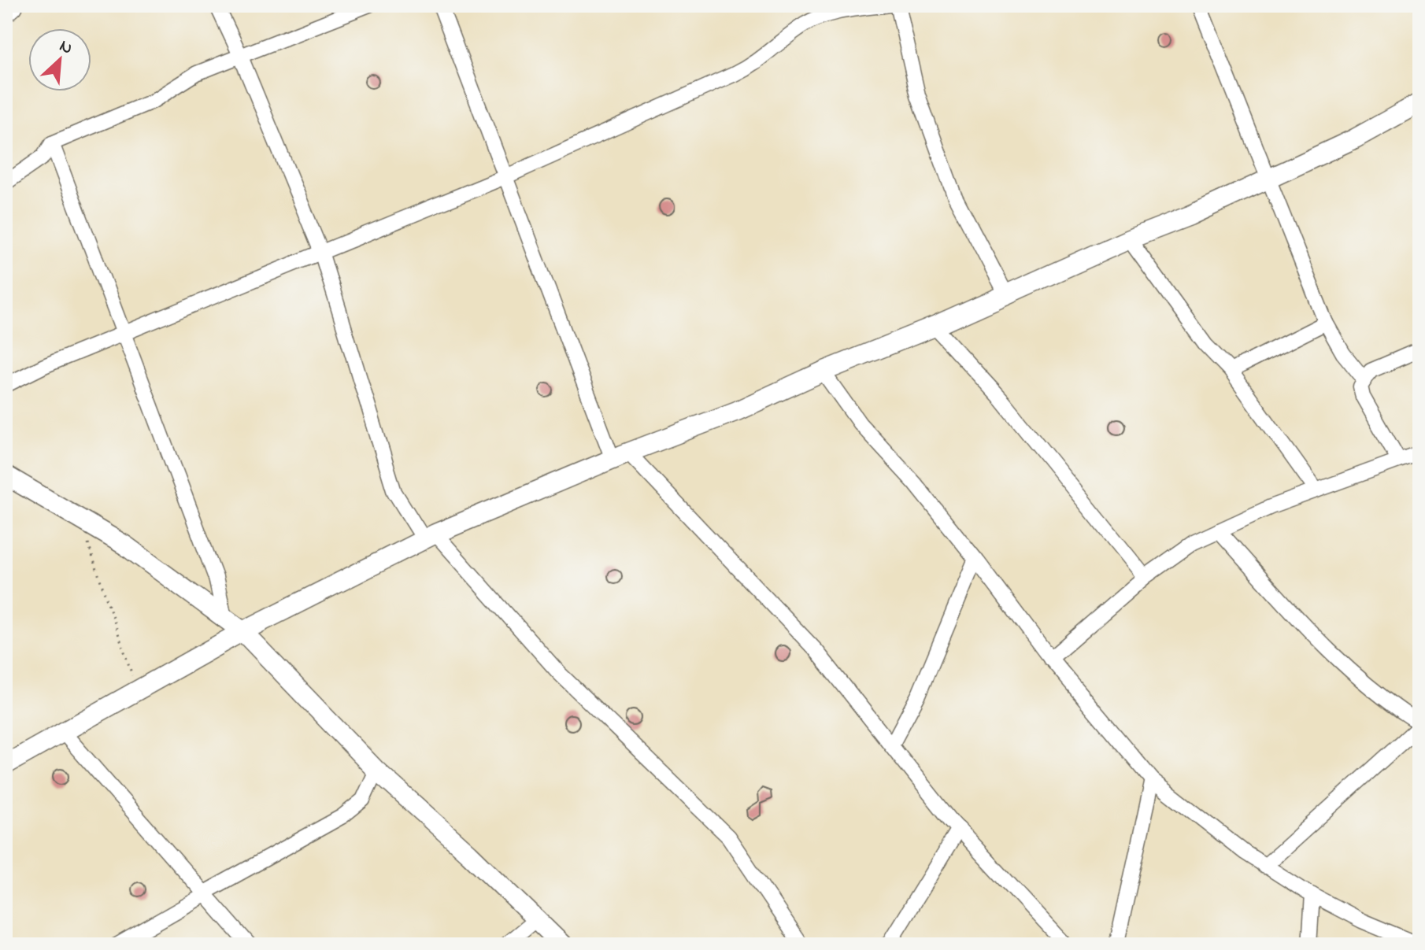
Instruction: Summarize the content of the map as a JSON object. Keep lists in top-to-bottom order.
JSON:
{
  "north": "top right"
}
